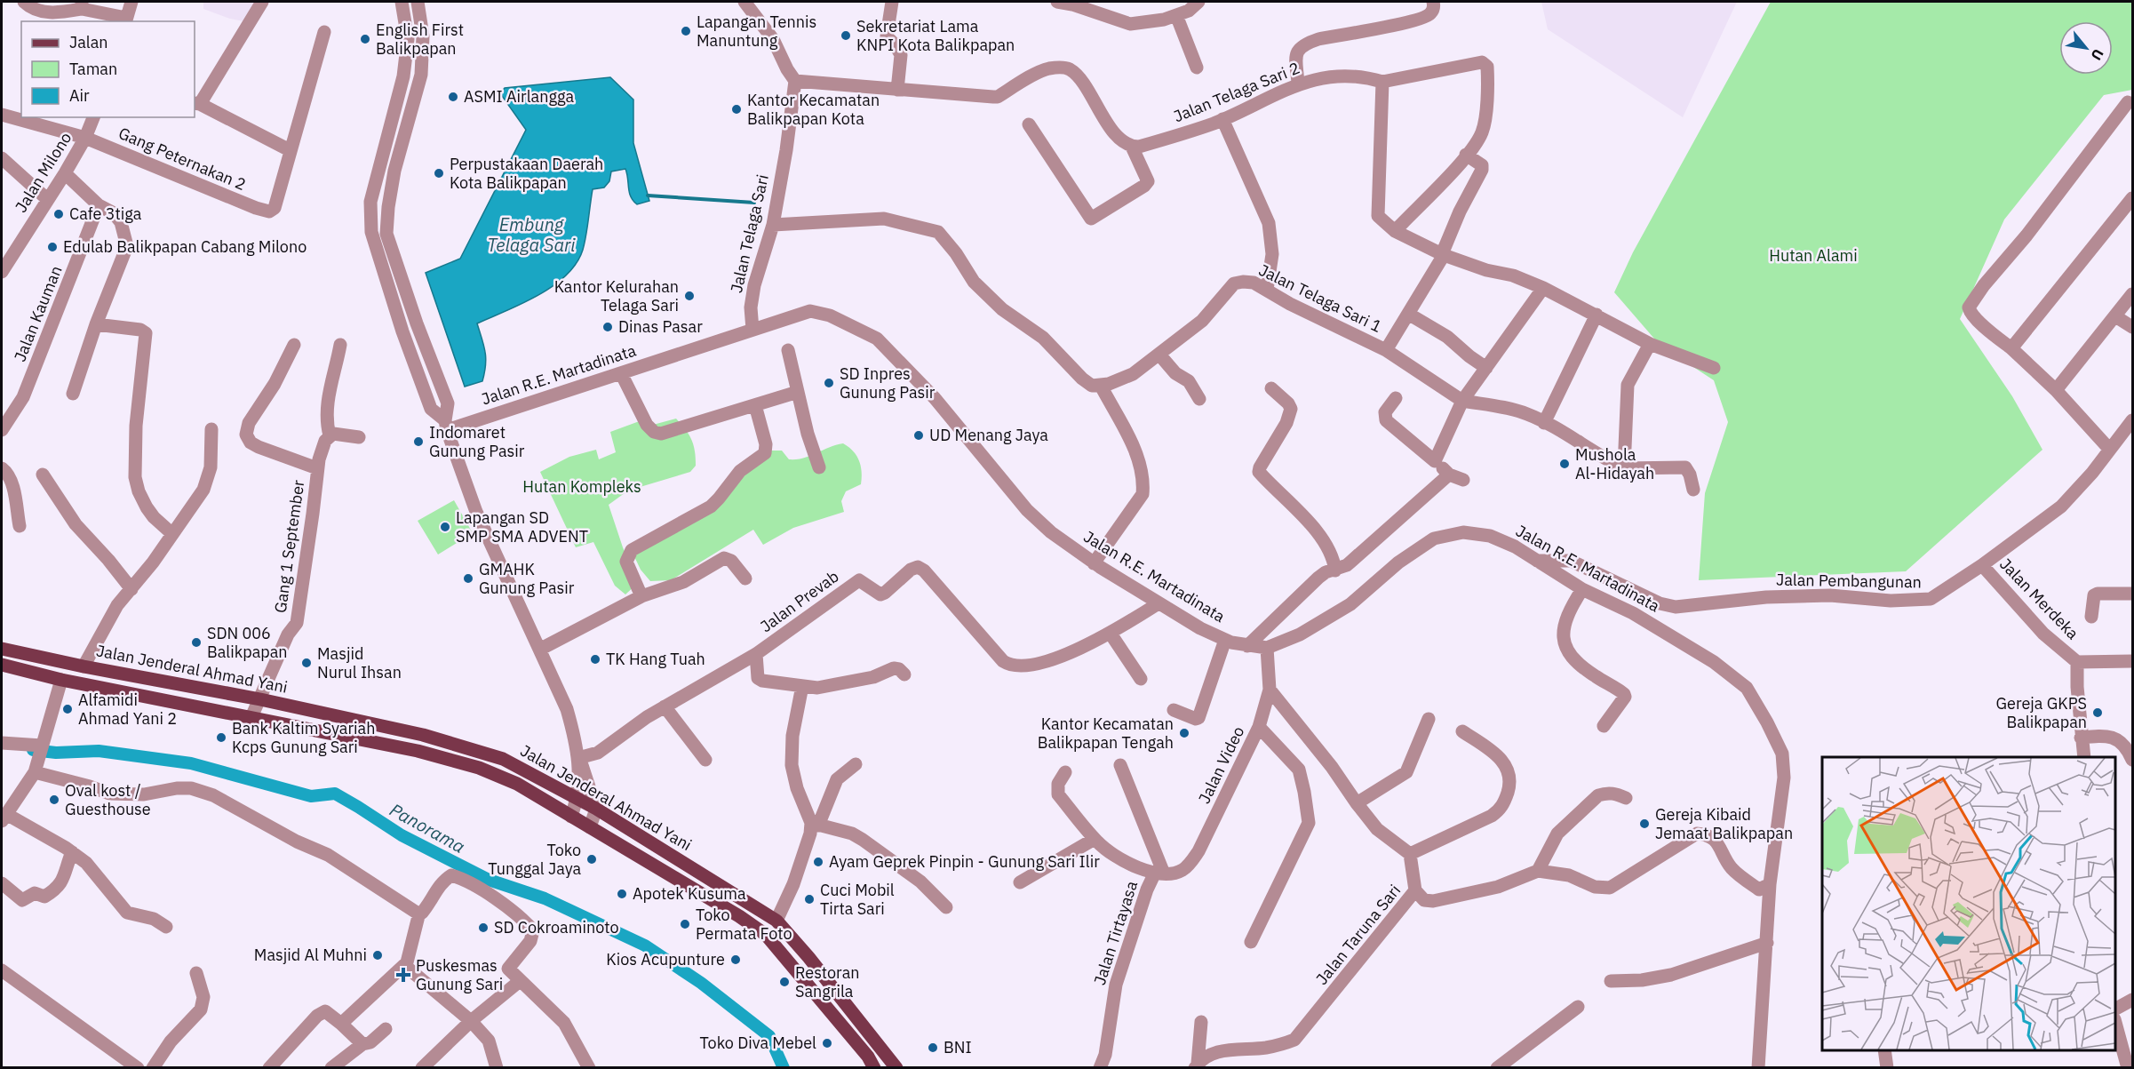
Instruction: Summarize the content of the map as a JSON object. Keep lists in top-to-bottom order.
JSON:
{
  "streets": {
    "main road": ["Jalan Jenderal Ahmad Yani"],
    "street": [
      "Jalan Telaga Sari 2",
      "Gang Peternakan 2",
      "Jalan Milono",
      "Jalan Telaga Sari",
      "Jalan Telaga Sari 1",
      "Jalan Kauman",
      "Jalan R.E. Martadinata",
      "Gang 1 September",
      "Jalan Pembangunan",
      "Jalan Merdeka",
      "Jalan Prevab",
      "Jalan Video",
      "Jalan Tirtayasa",
      "Jalan Taruna Sari"
    ]
  },
  "crossings": [
    ["Gang Peternakan 2", "Jalan Milono"],
    ["Jalan Telaga Sari", "Jalan R.E. Martadinata"],
    ["Jalan R.E. Martadinata", "Jalan Pembangunan"],
    ["Jalan R.E. Martadinata", "Jalan Prevab"],
    ["Jalan R.E. Martadinata", "Jalan Video"],
    ["Gang 1 September", "Jalan Jenderal Ahmad Yani"],
    ["Jalan Pembangunan", "Jalan Merdeka"],
    ["Jalan Video", "Jalan Tirtayasa"]
  ],
  "water": ["Embung Telaga Sari", "Panorama"],
  "parks": ["Hutan Alami", "Hutan Kompleks"],
  "places": {
    "other": [
      "Lapangan Tennis Manuntung",
      "Sekretariat Lama KNPI Kota Balikpapan",
      "English First Balikpapan",
      "ASMI Airlangga",
      "Kantor Kecamatan Balikpapan Kota",
      "Perpustakaan Daerah Kota Balikpapan",
      "Cafe 3tiga",
      "Edulab Balikpapan Cabang Milono",
      "Kantor Kelurahan Telaga Sari",
      "Dinas Pasar",
      "SD Inpres Gunung Pasir",
      "UD Menang Jaya",
      "Indomaret Gunung Pasir",
      "Mushola Al-Hidayah",
      "Lapangan SD SMP SMA ADVENT",
      "GMAHK Gunung Pasir",
      "SDN 006 Balikpapan",
      "TK Hang Tuah",
      "Masjid Nurul Ihsan",
      "Alfamidi Ahmad Yani 2",
      "Gereja GKPS Balikpapan",
      "Kantor Kecamatan Balikpapan Tengah",
      "Bank Kaltim Syariah Kcps Gunung Sari",
      "Oval kost / Guesthouse",
      "Gereja Kibaid Jemaat Balikpapan",
      "Toko Tunggal Jaya",
      "Ayam Geprek Pinpin - Gunung Sari Ilir",
      "Apotek Kusuma",
      "Cuci Mobil Tirta Sari",
      "Toko Permata Foto",
      "SD Cokroaminoto",
      "Masjid Al Muhni",
      "Kios Acupunture",
      "Restoran Sangrila",
      "Toko Diva Mebel",
      "BNI"
    ],
    "health": ["Puskesmas Gunung Sari"]
  },
  "legend": ["Jalan", "Taman", "Air"],
  "north": "bottom right"
}
